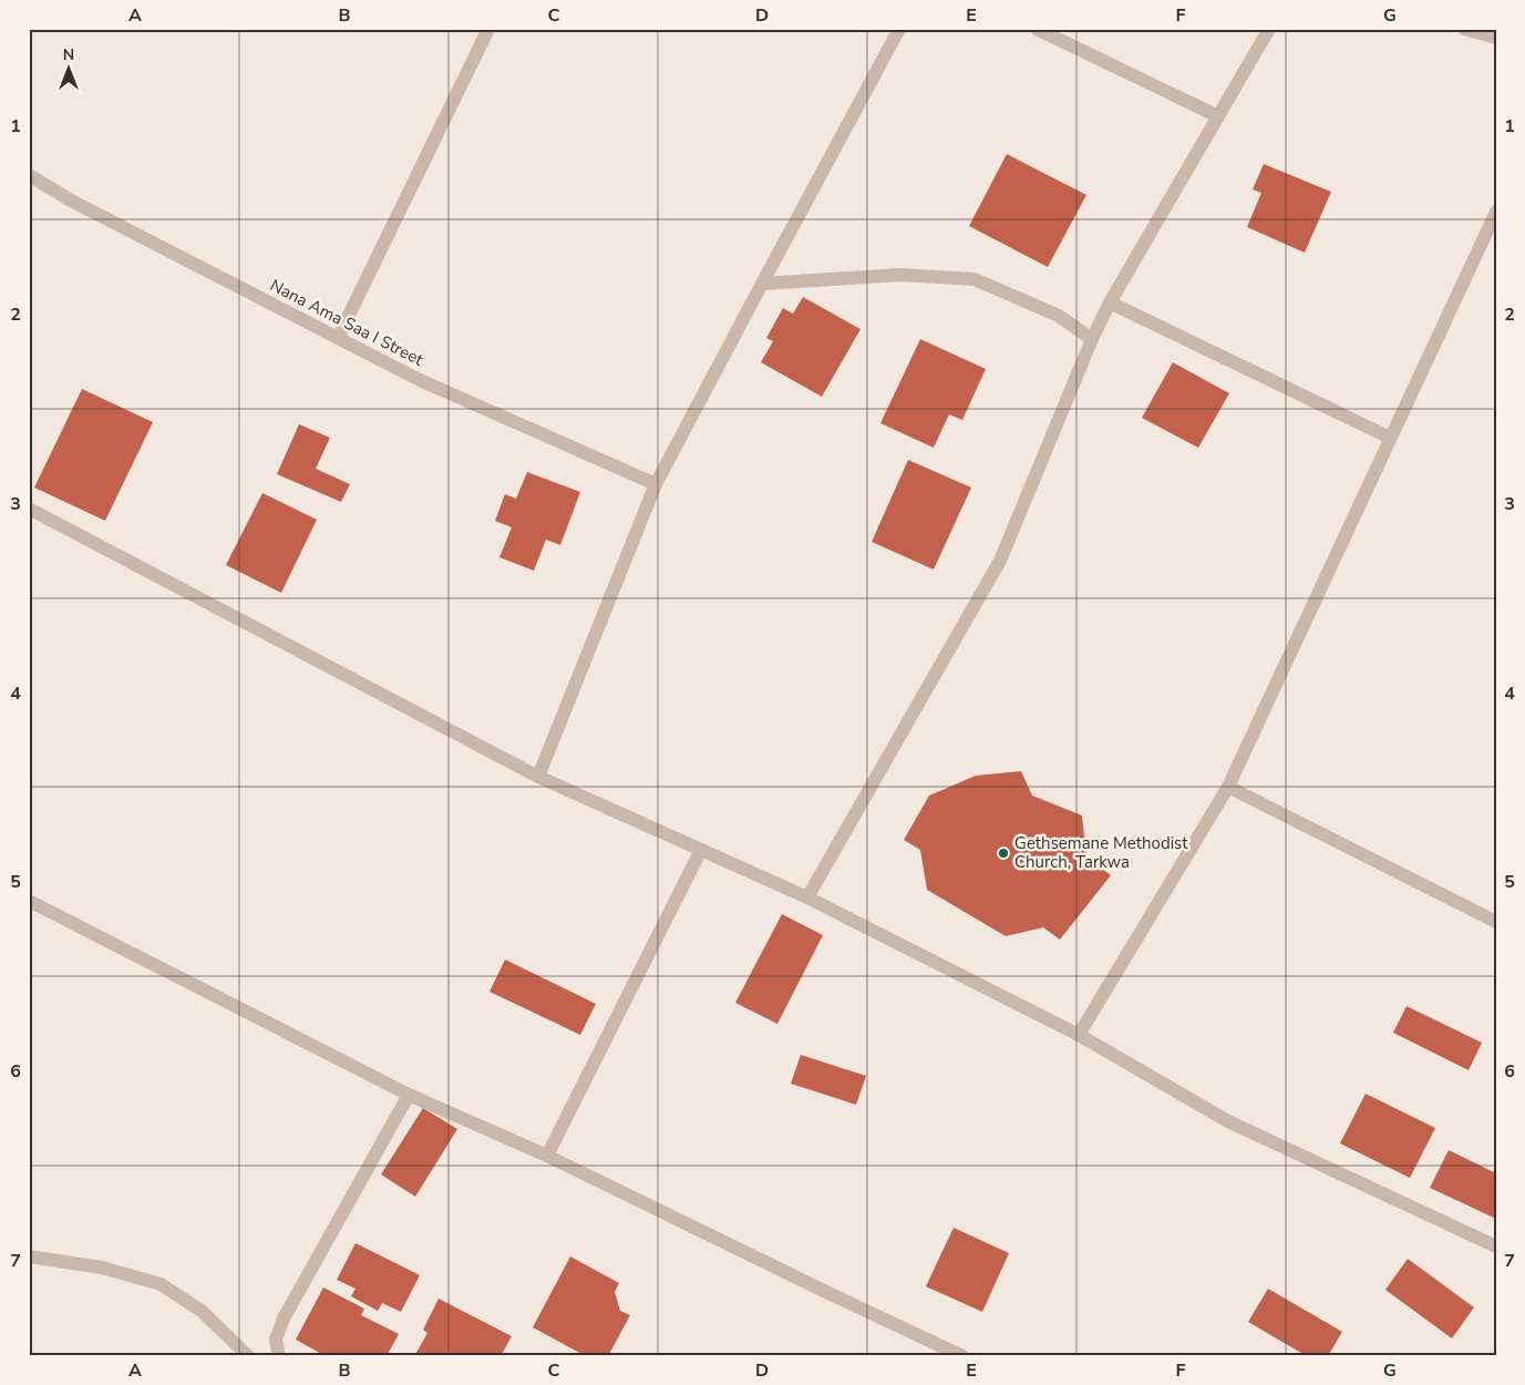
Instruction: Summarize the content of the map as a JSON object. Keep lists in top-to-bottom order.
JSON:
{
  "streets": {
    "street": ["Nana Ama Saa I Street"]
  },
  "places": ["Gethsemane Methodist Church, Tarkwa"],
  "north": "top",
  "grid": {
    "columns": [
      "A",
      "B",
      "C",
      "D",
      "E",
      "F",
      "G"
    ],
    "rows": [
      "1",
      "2",
      "3",
      "4",
      "5",
      "6",
      "7"
    ]
  }
}
